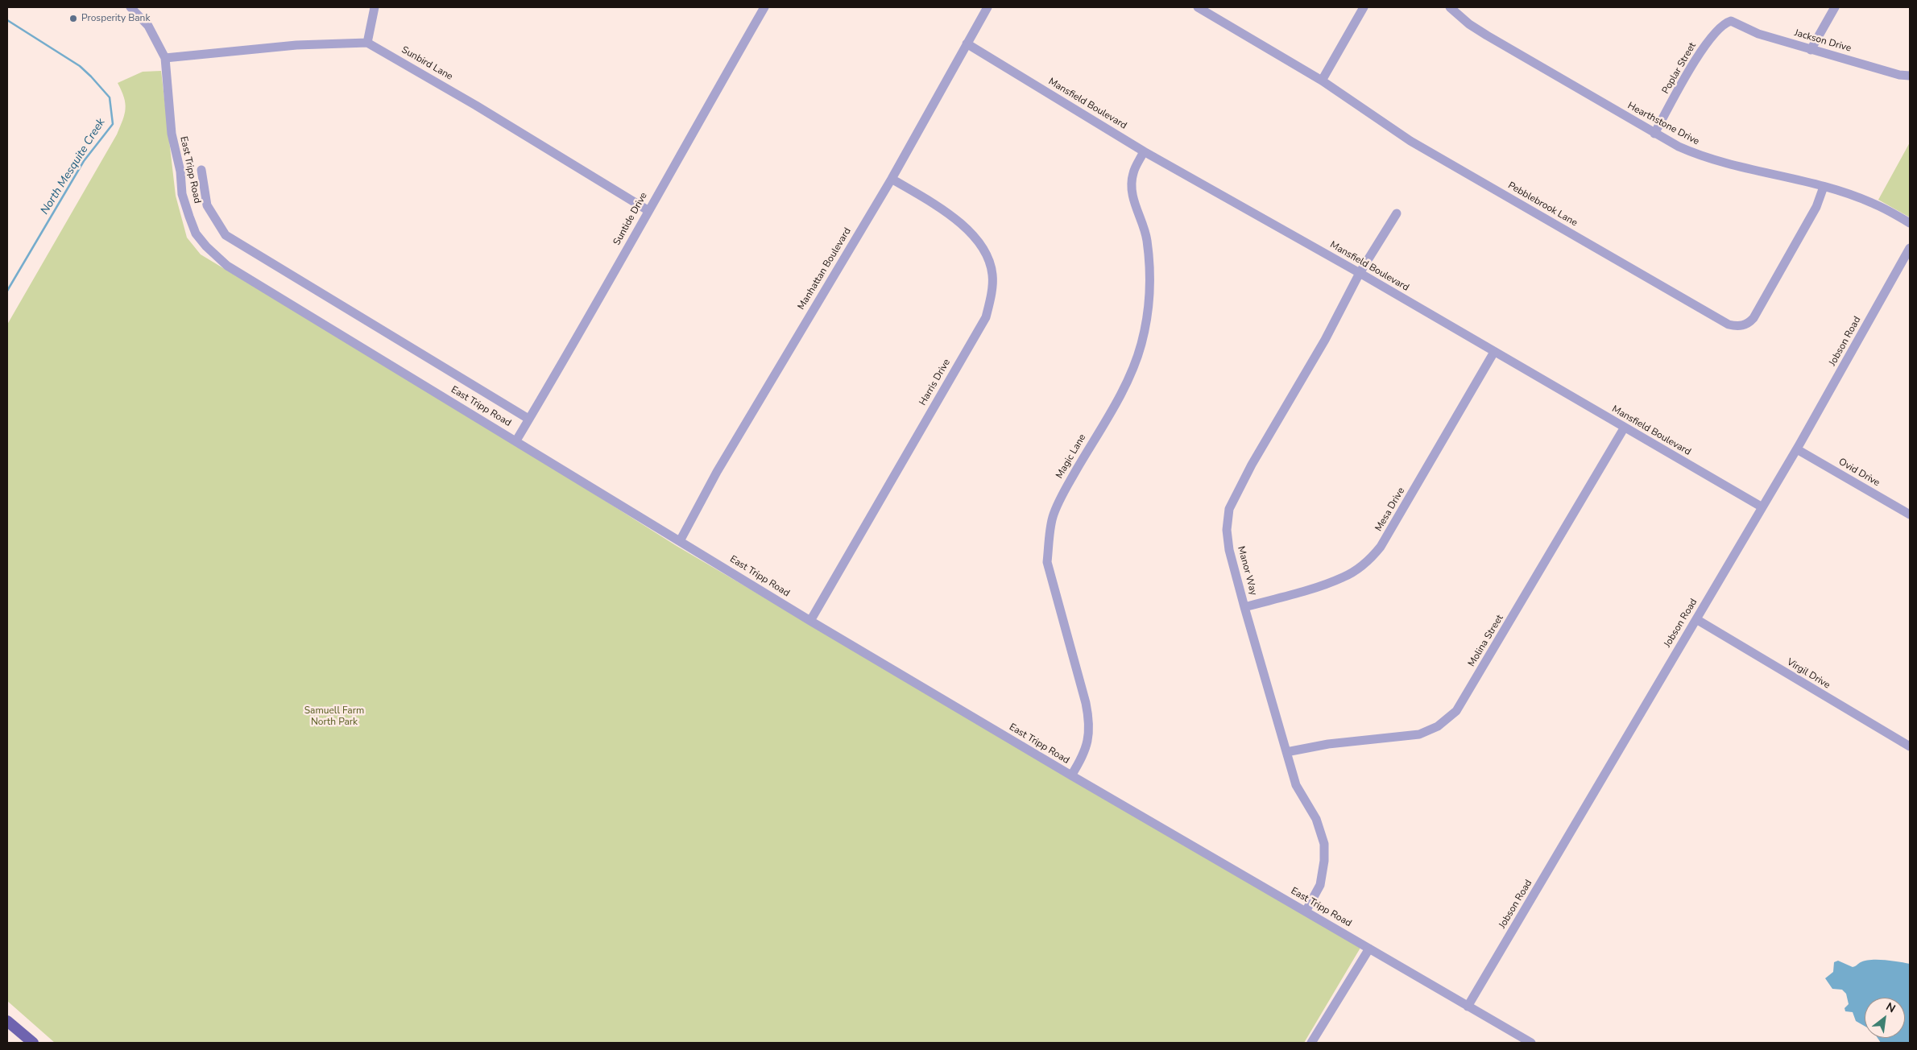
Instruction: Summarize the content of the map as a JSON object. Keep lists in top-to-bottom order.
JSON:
{
  "streets": {
    "street": [
      "Jackson Drive",
      "Sunbird Lane",
      "Poplar Street",
      "Mansfield Boulevard",
      "Hearthstone Drive",
      "East Tripp Road",
      "Pebblebrook Lane",
      "Suntide Drive",
      "Manhattan Boulevard",
      "Jobson Road",
      "Harris Drive",
      "Magic Lane",
      "Ovid Drive",
      "Mesa Drive",
      "Manor Way",
      "Molina Street",
      "Virgil Drive"
    ]
  },
  "crossings": [
    ["Jackson Drive", "Poplar Street"],
    ["Sunbird Lane", "Suntide Drive"],
    ["Poplar Street", "Hearthstone Drive"],
    ["Mansfield Boulevard", "Manhattan Boulevard"],
    ["Mansfield Boulevard", "Jobson Road"],
    ["Mansfield Boulevard", "Magic Lane"],
    ["Mansfield Boulevard", "Mesa Drive"],
    ["Mansfield Boulevard", "Manor Way"],
    ["Mansfield Boulevard", "Molina Street"],
    ["Hearthstone Drive", "Pebblebrook Lane"],
    ["East Tripp Road", "Suntide Drive"],
    ["East Tripp Road", "Manhattan Boulevard"],
    ["East Tripp Road", "Jobson Road"],
    ["East Tripp Road", "Harris Drive"],
    ["East Tripp Road", "Magic Lane"],
    ["East Tripp Road", "Manor Way"],
    ["Manhattan Boulevard", "Harris Drive"],
    ["Jobson Road", "Ovid Drive"],
    ["Jobson Road", "Virgil Drive"],
    ["Mesa Drive", "Manor Way"],
    ["Manor Way", "Molina Street"]
  ],
  "water": ["North Mesquite Creek"],
  "parks": ["Samuell Farm North Park"],
  "places": ["Prosperity Bank"],
  "north": "top right"
}
